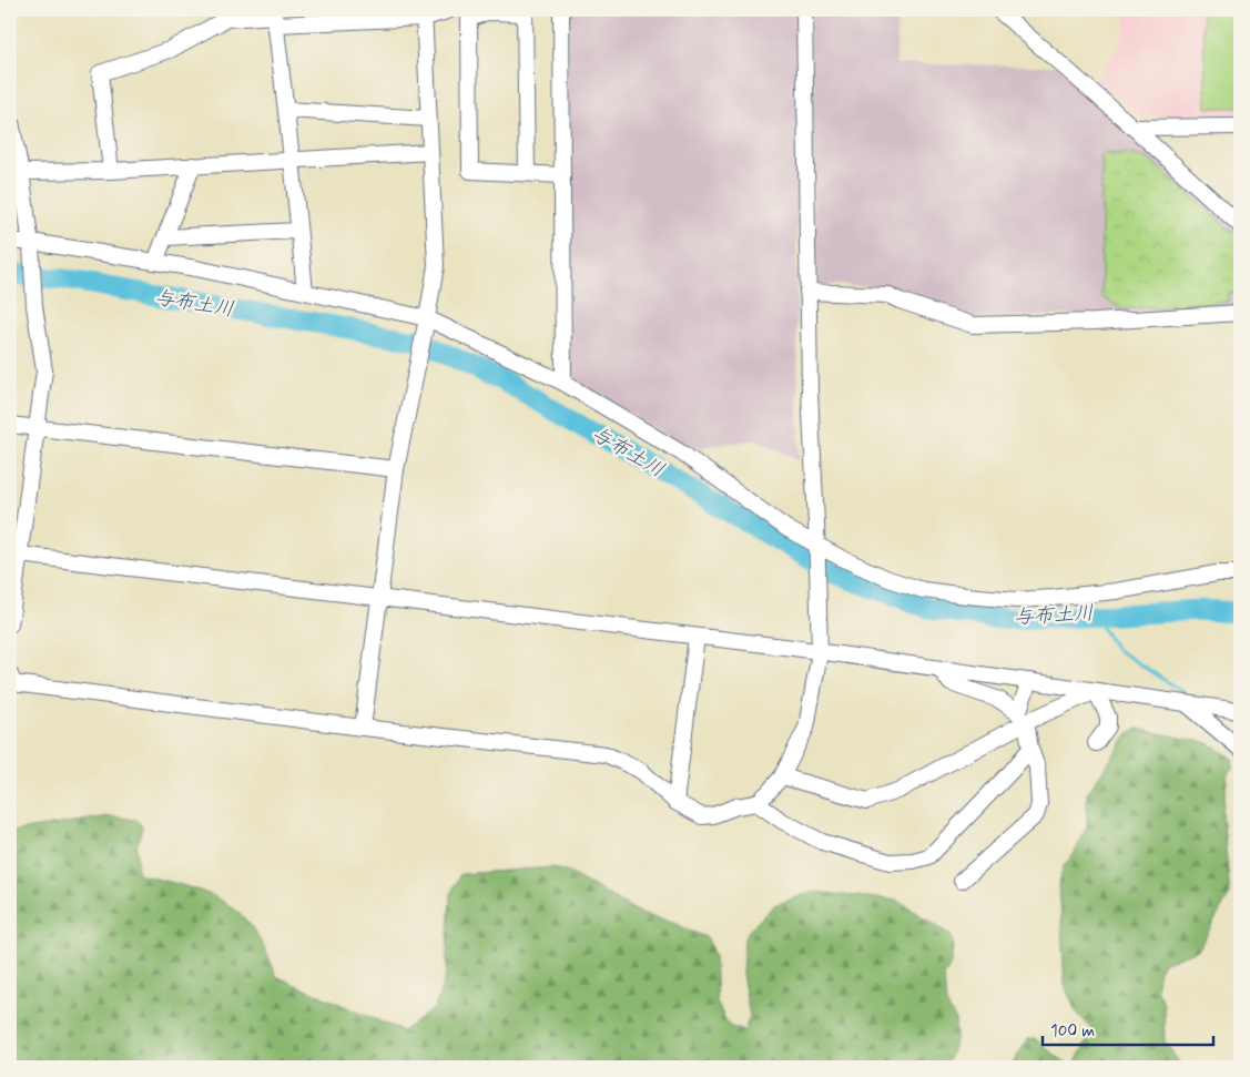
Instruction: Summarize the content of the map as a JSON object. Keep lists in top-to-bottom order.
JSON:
{
  "water": ["与布土川"],
  "scale_bar": "100 m"
}
